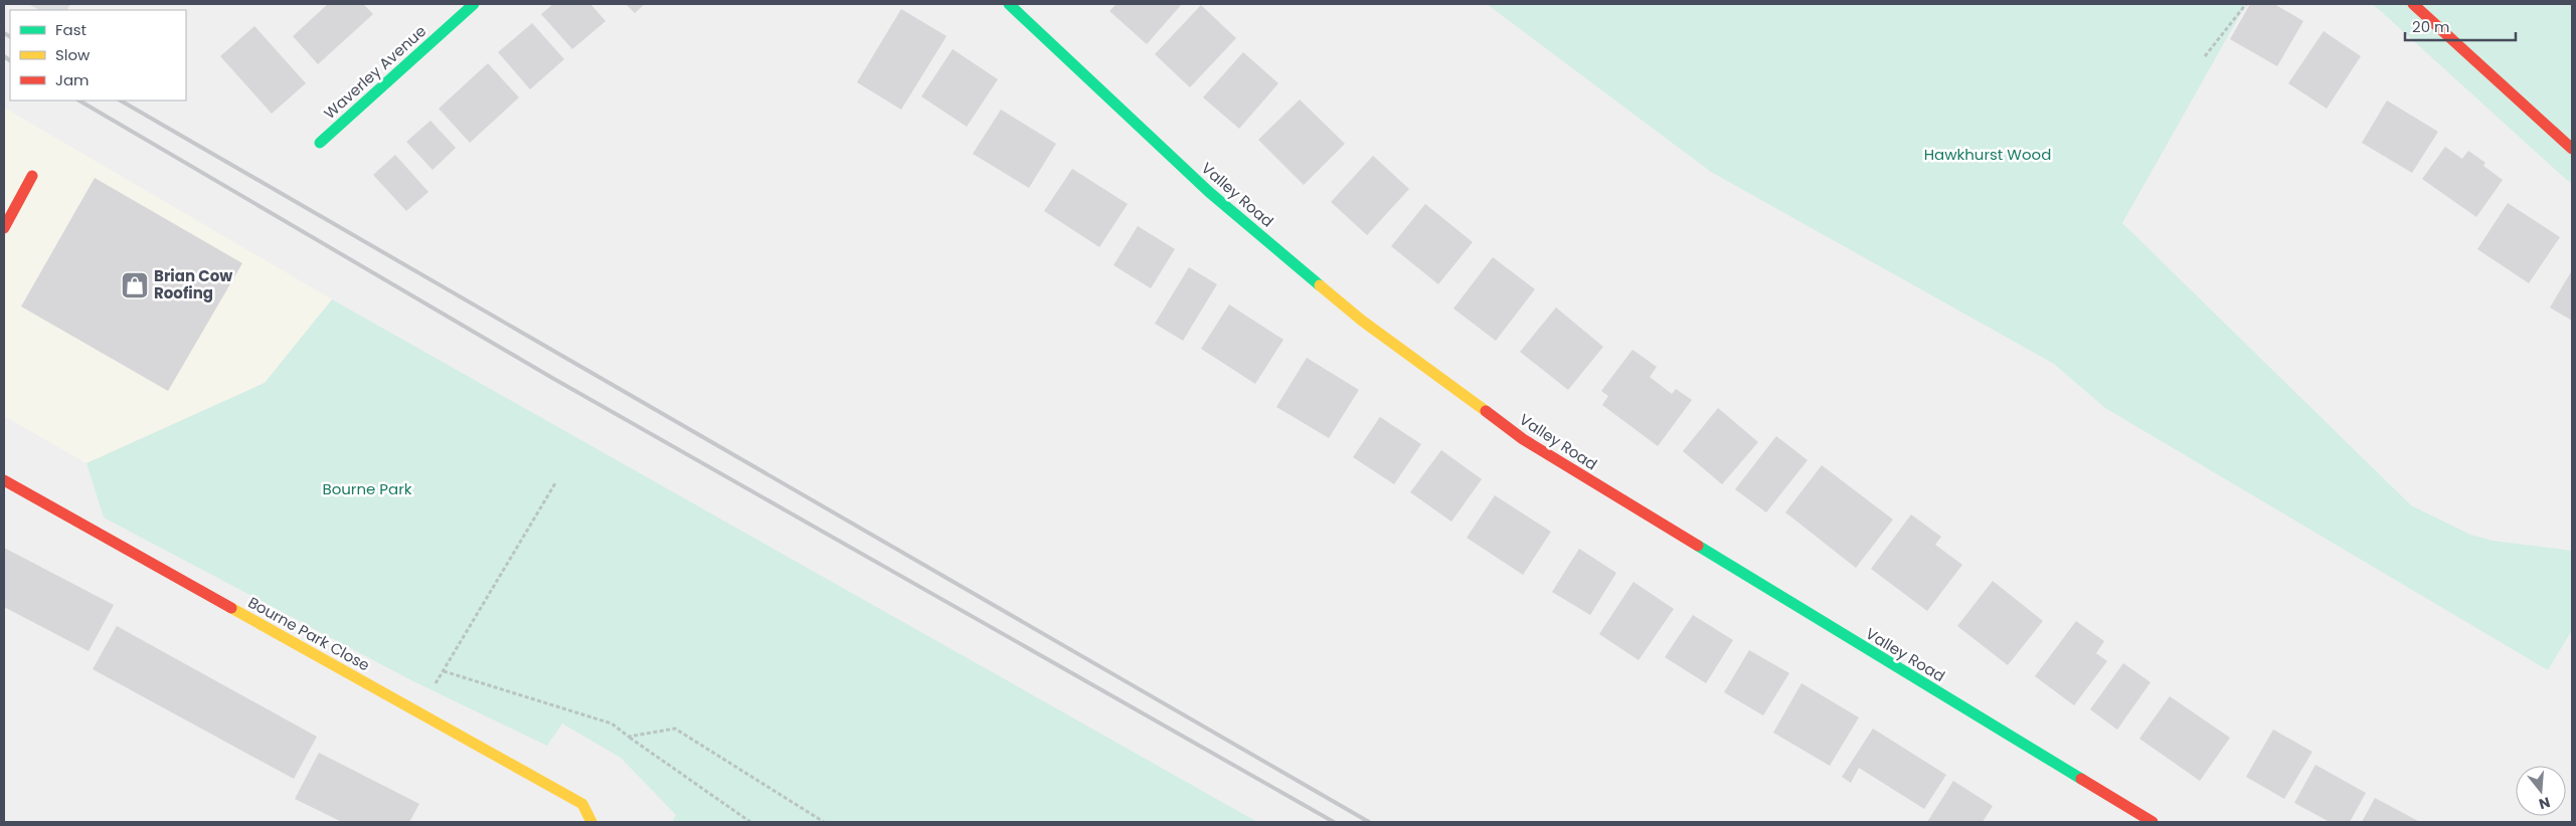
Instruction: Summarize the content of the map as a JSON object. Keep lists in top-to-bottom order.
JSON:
{
  "streets": {
    "street": ["Waverley Avenue", "Valley Road", "Bourne Park Close"]
  },
  "parks": ["Hawkhurst Wood", "Bourne Park"],
  "places": {
    "shop": ["Brian Cow Roofing"]
  },
  "legend": ["Fast", "Slow", "Jam"],
  "scale_bar": "20 m",
  "north": "bottom"
}
